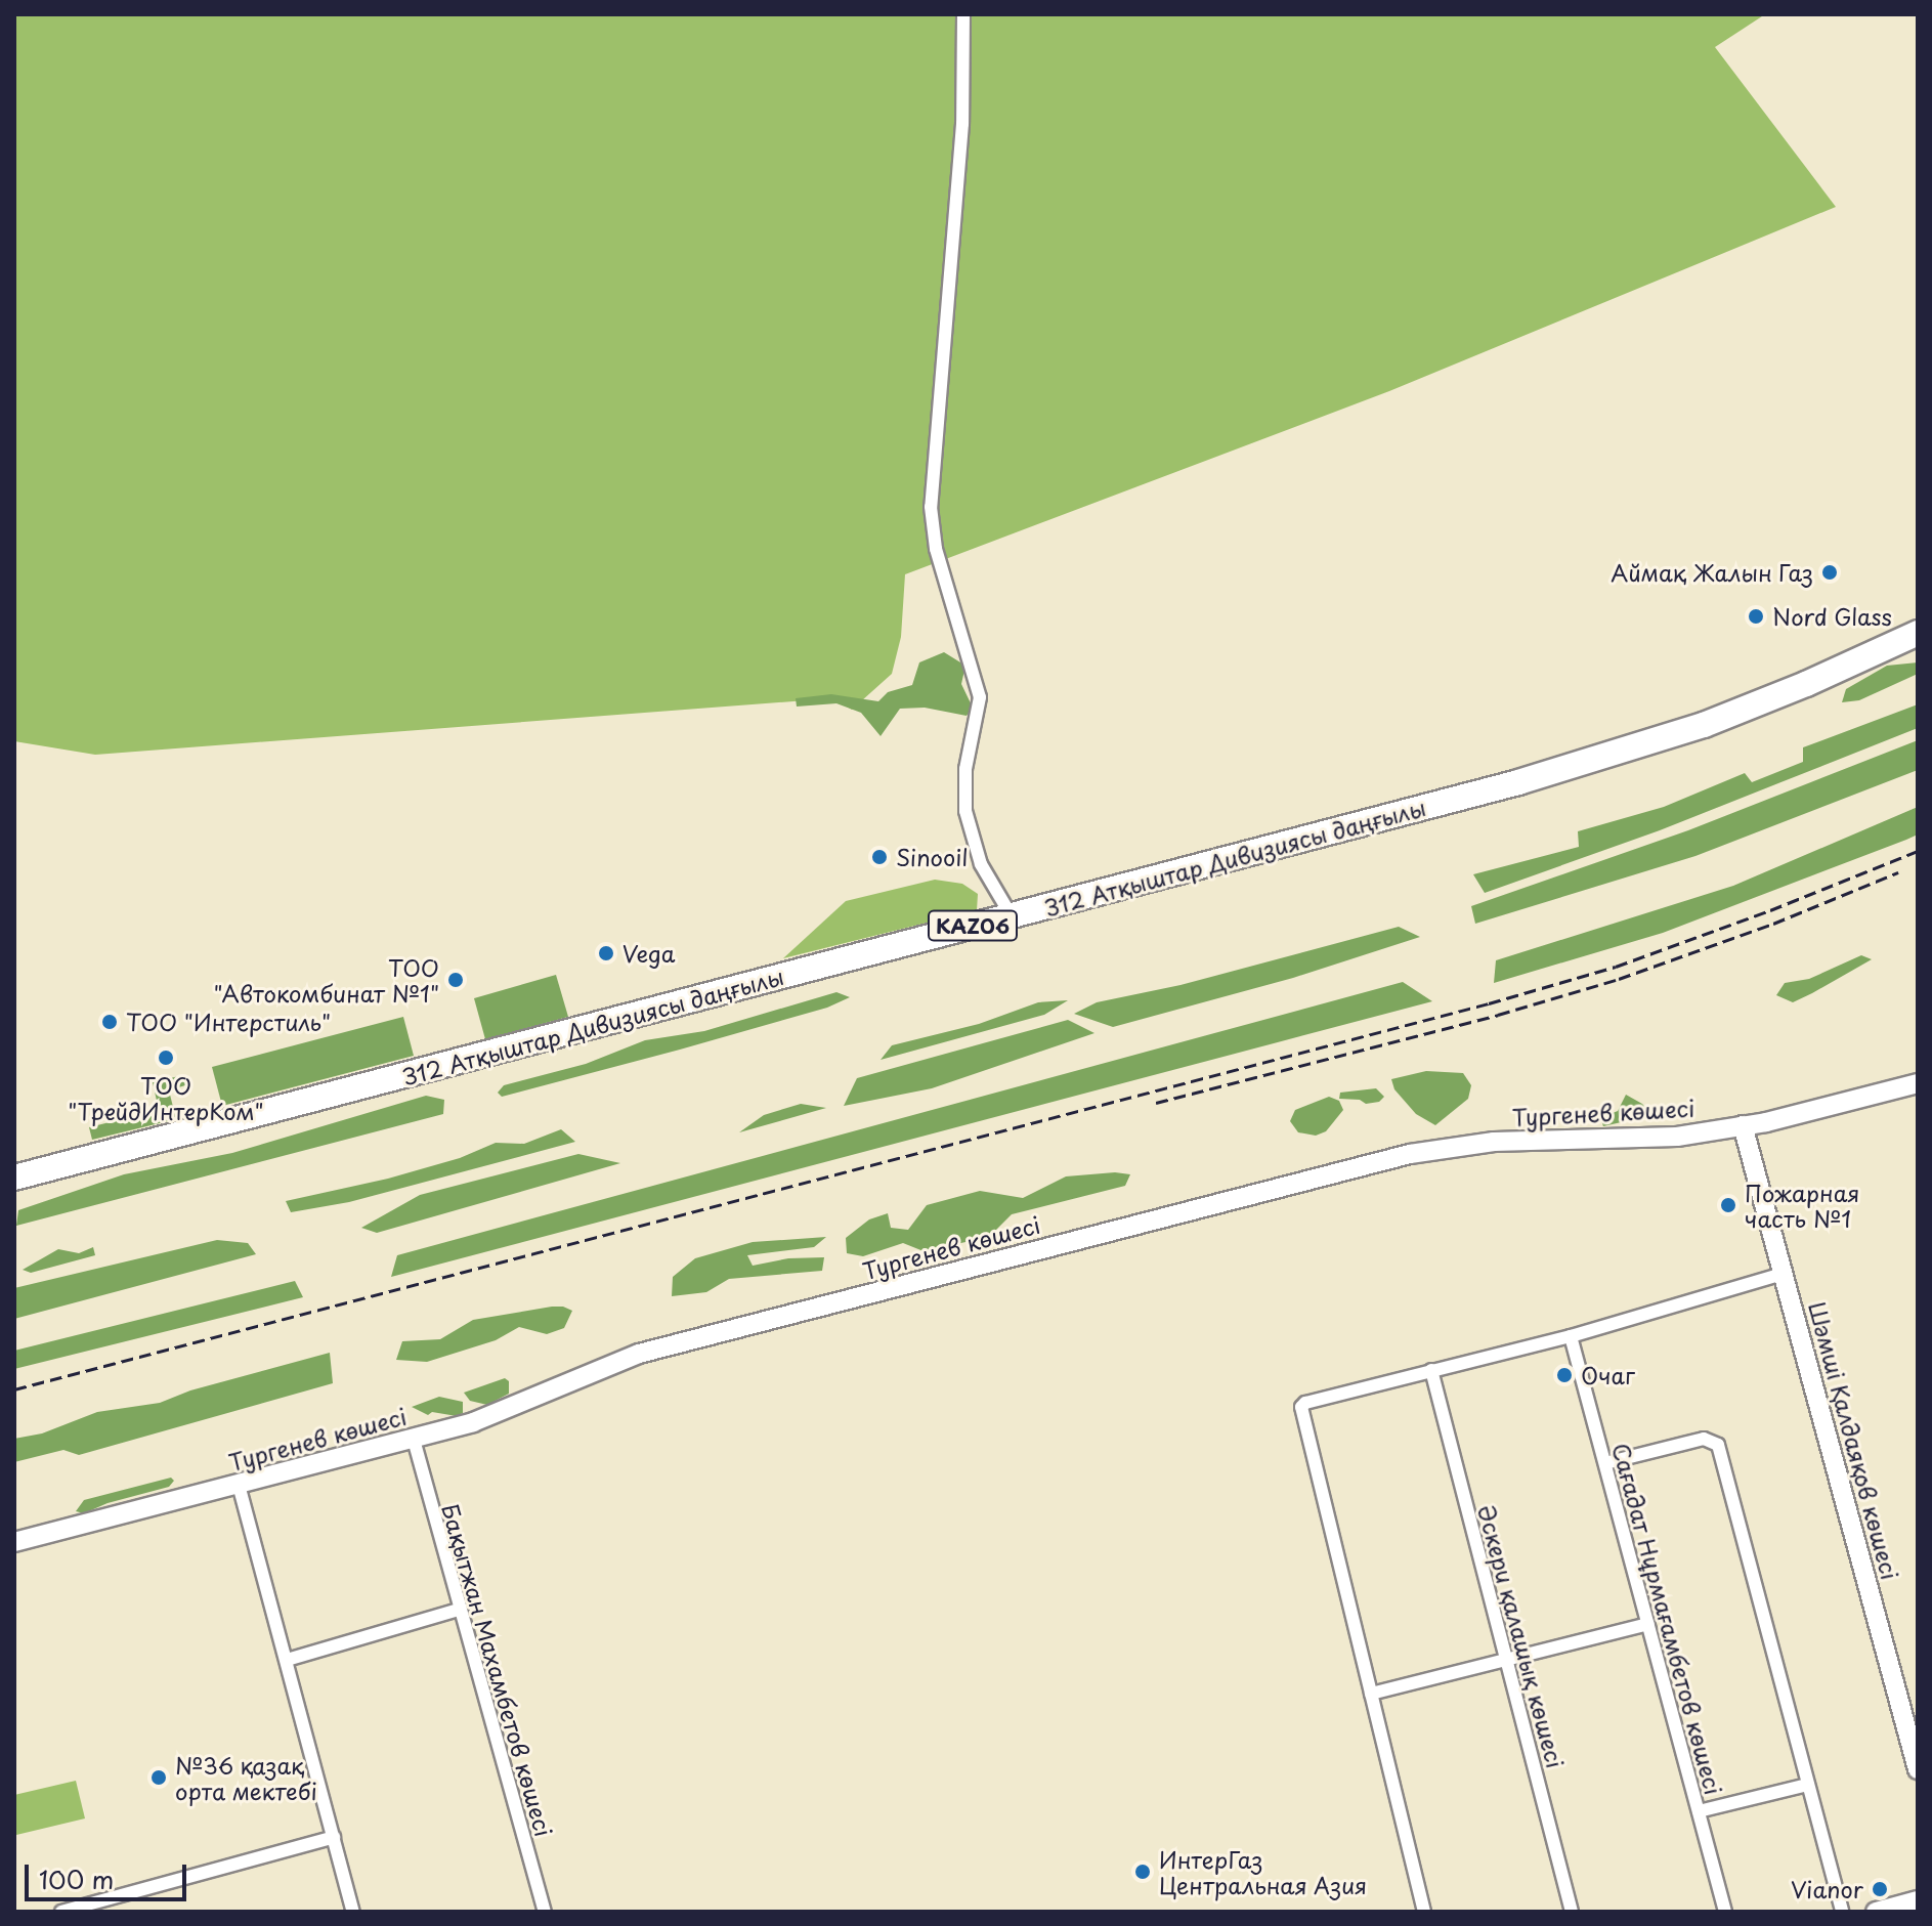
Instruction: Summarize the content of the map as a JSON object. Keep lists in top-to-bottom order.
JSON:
{
  "streets": {
    "highway": ["312 Атқыштар Дивизиясы даңғылы", "KАZ06"],
    "main road": ["Тургенев көшесі", "Шәмші Қалдаяқов көшесі"],
    "street": ["Сағадат Нұрмағамбетов көшесі", "Әскери қалашық көшесі", "Бақытжан Махамбетов көшесі"]
  },
  "crossings": [
    ["Тургенев көшесі", "Шәмші Қалдаяқов көшесі"],
    ["Тургенев көшесі", "Бақытжан Махамбетов көшесі"]
  ],
  "places": [
    "Аймақ Жалын Газ",
    "Nord Glass",
    "Sinooil",
    "Vega",
    "ТОО \"Автокомбинат №1\"",
    "ТОО \"Интерстиль\"",
    "ТОО \"ТрейдИнтерКом\"",
    "Пожарная часть №1",
    "Очаг",
    "№36 қазақ орта мектебі",
    "ИнтерГаз Центральная Азия",
    "Vianor"
  ],
  "scale_bar": "100 m"
}
